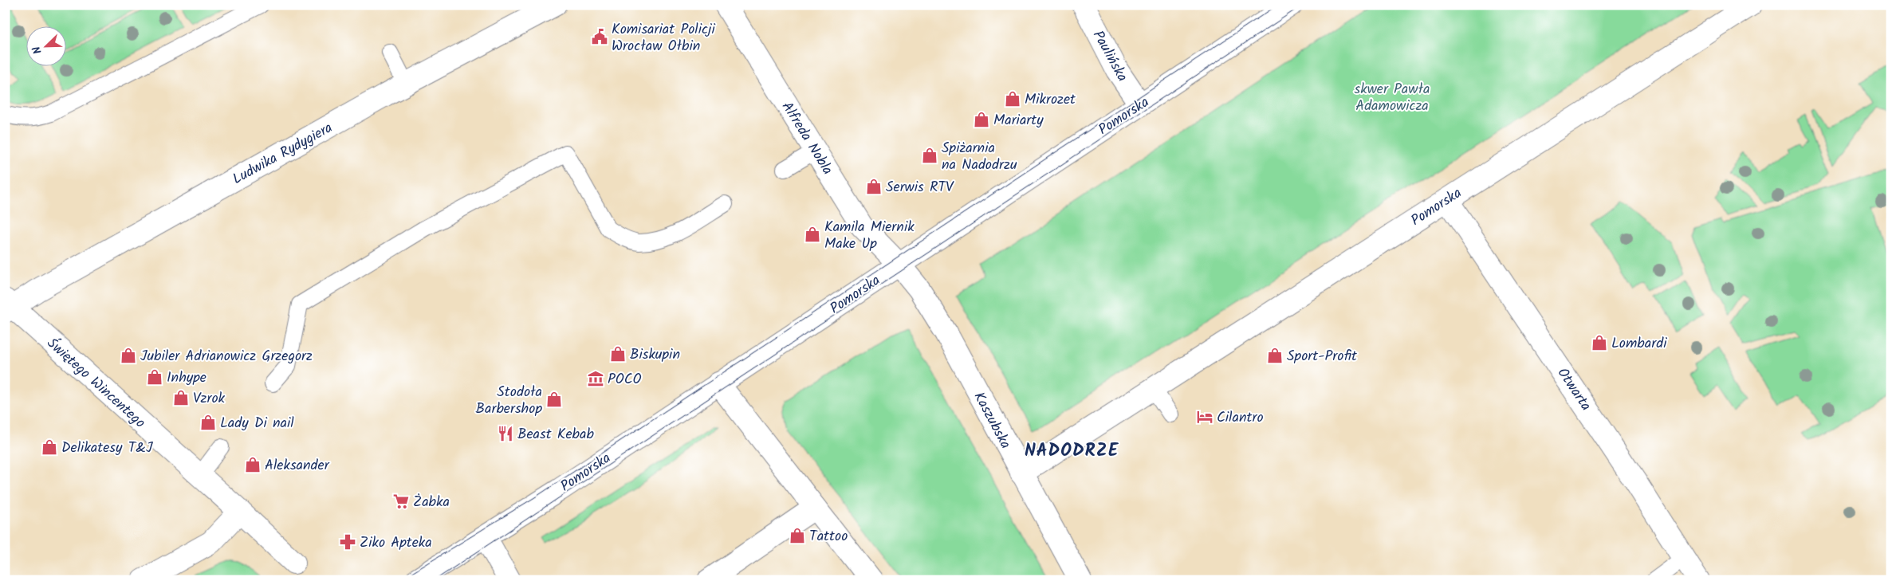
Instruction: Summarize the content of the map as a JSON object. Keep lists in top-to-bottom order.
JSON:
{
  "streets": {
    "street": [
      "Paulińska",
      "Pomorska",
      "Alfreda Nobla",
      "Ludwika Rydygiera",
      "Świętego Wincentego",
      "Otwarta",
      "Kaszubska"
    ]
  },
  "crossings": [
    ["Paulińska", "Pomorska"],
    ["Pomorska", "Alfreda Nobla"],
    ["Pomorska", "Otwarta"],
    ["Pomorska", "Kaszubska"],
    ["Alfreda Nobla", "Kaszubska"],
    ["Ludwika Rydygiera", "Świętego Wincentego"]
  ],
  "districts": ["NADODRZE"],
  "parks": ["skwer Pawła Adamowicza"],
  "places": {
    "public building": ["Komisariat Policji Wrocław Ołbin"],
    "shop": [
      "Mikrozet",
      "Mariarty",
      "Spiżarnia na Nadodrzu",
      "Serwis RTV",
      "Kamila Miernik Make Up",
      "Lombardi",
      "Biskupin",
      "Jubiler Adrianowicz Grzegorz",
      "Sport-Profit",
      "Inhype",
      "Vzrok",
      "Stodoła Barbershop",
      "Lady Di nail",
      "Delikatesy T&J",
      "Aleksander",
      "Tattoo"
    ],
    "museum": ["POCO"],
    "hotel": ["Cilantro"],
    "restaurant": ["Beast Kebab"],
    "supermarket": ["Żabka"],
    "pharmacy": ["Ziko Apteka"]
  },
  "north": "bottom left"
}
